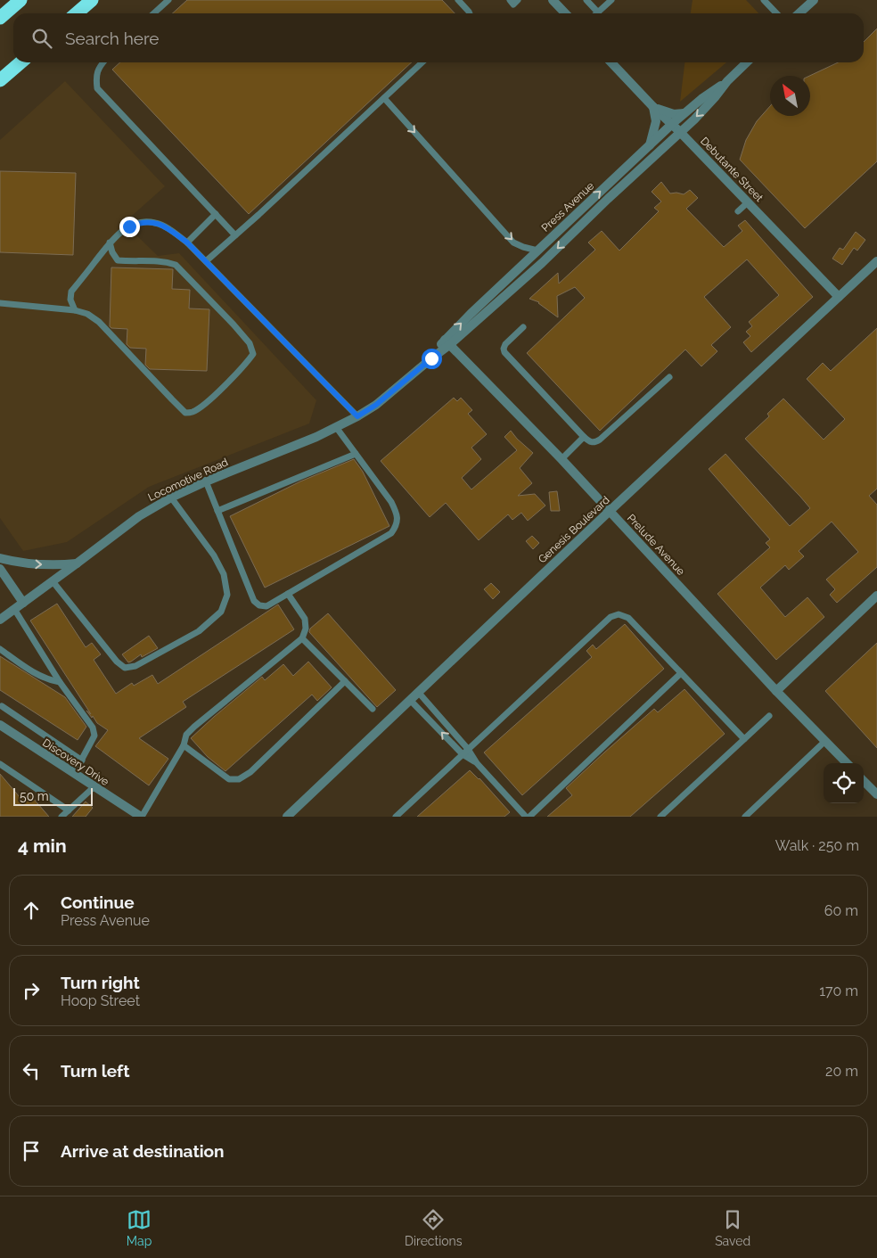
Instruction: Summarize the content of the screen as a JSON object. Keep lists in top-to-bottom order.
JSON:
{
  "streets": {
    "street": [
      "Debutante Street",
      "Press Avenue",
      "Locomotive Road",
      "Genesis Boulevard",
      "Prelude Avenue",
      "Discovery Drive"
    ]
  },
  "crossings": [
    ["Debutante Street", "Press Avenue"],
    ["Debutante Street", "Genesis Boulevard"],
    ["Press Avenue", "Locomotive Road"],
    ["Press Avenue", "Prelude Avenue"],
    ["Genesis Boulevard", "Prelude Avenue"]
  ],
  "scale_bar": "50 m",
  "north": "top left",
  "page": {
    "search": "Search here",
    "scale": "50 m",
    "heading": ["4 min", "Walk · 250 m"],
    "list": [
      ["Continue", "Press Avenue", "60 m"],
      ["Turn right", "Hoop Street", "170 m"],
      ["Turn left", "20 m"],
      "Arrive at destination"
    ],
    "nav": ["Map", "Directions", "Saved"]
  }
}
